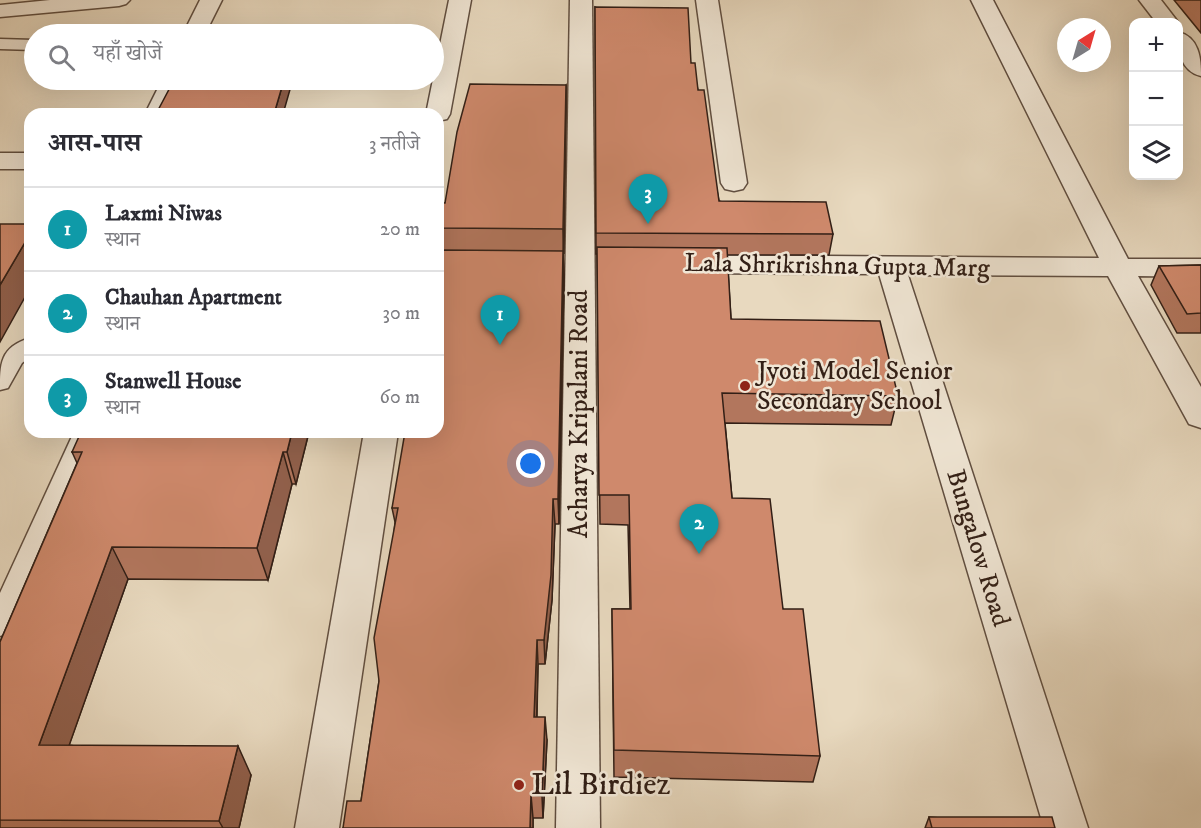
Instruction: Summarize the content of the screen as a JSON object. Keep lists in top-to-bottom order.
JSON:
{
  "streets": {
    "street": ["Lala Shrikrishna Gupta Marg", "Acharya Kripalani Road", "Bungalow Road"]
  },
  "crossings": [
    ["Lala Shrikrishna Gupta Marg", "Bungalow Road"]
  ],
  "places": ["Jyoti Model Senior Secondary School", "Lil Birdiez"],
  "north": "top right",
  "page": {
    "map_buttons": ["+", "−"],
    "search": "यहाँ खोजें",
    "heading": ["आस-पास", "3 नतीजे"],
    "pins": ["3", "1", "2"],
    "list": [
      {
        "mark": "1",
        "name": "Laxmi Niwas",
        "note": "स्थान",
        "value": "20 m"
      },
      {
        "mark": "2",
        "name": "Chauhan Apartment",
        "note": "स्थान",
        "value": "30 m"
      },
      {
        "mark": "3",
        "name": "Stanwell House",
        "note": "स्थान",
        "value": "60 m"
      }
    ]
  }
}
